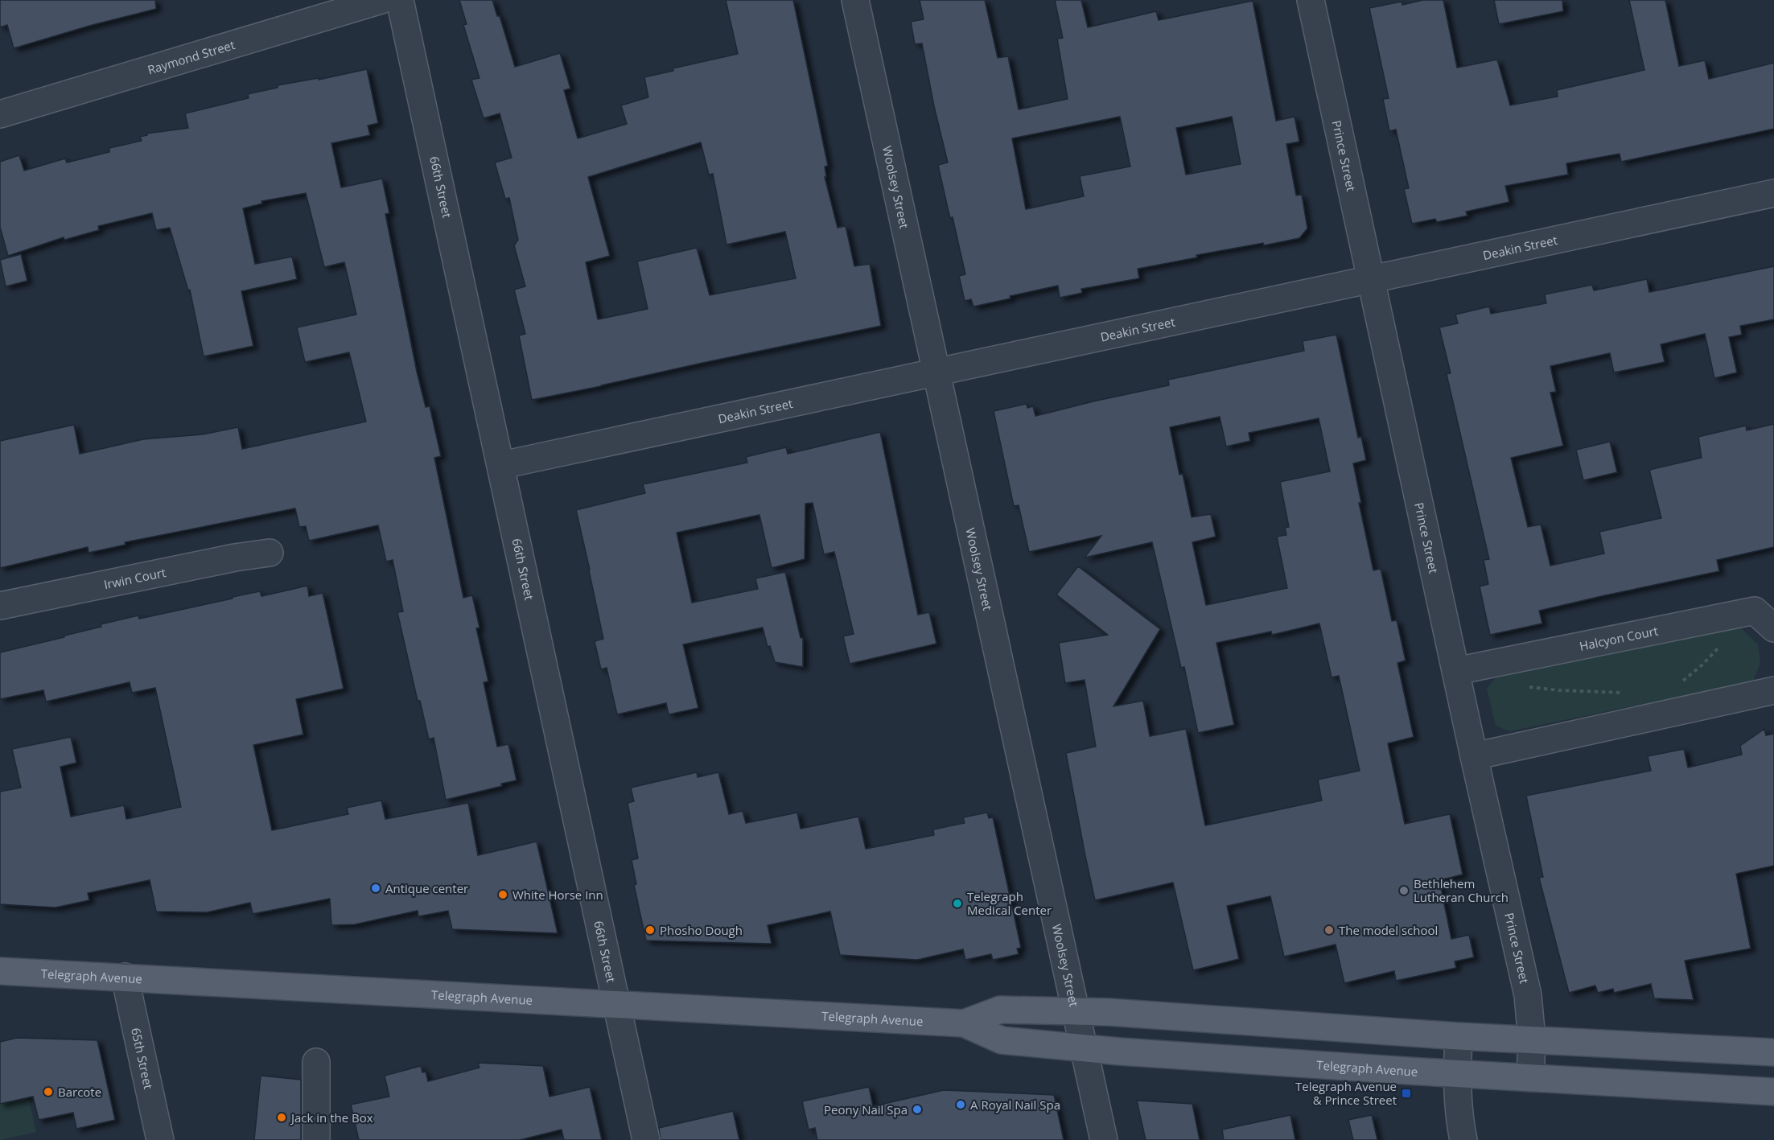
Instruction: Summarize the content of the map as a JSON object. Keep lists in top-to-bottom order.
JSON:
{
  "streets": {
    "main road": ["Telegraph Avenue"],
    "street": [
      "Raymond Street",
      "Prince Street",
      "66th Street",
      "Woolsey Street",
      "Deakin Street",
      "Irwin Court",
      "Halcyon Court",
      "65th Street"
    ]
  },
  "crossings": [
    ["Prince Street", "Deakin Street"],
    ["Prince Street", "Halcyon Court"],
    ["Prince Street", "Telegraph Avenue"],
    ["66th Street", "Deakin Street"],
    ["66th Street", "Telegraph Avenue"],
    ["Woolsey Street", "Deakin Street"],
    ["Woolsey Street", "Telegraph Avenue"],
    ["Telegraph Avenue", "65th Street"]
  ],
  "places": {
    "other": [
      "Antique center",
      "Bethlehem Lutheran Church",
      "White Horse Inn",
      "Telegraph Medical Center",
      "Phosho Dough",
      "The model school",
      "Barcote",
      "A Royal Nail Spa",
      "Peony Nail Spa",
      "Jack in the Box"
    ],
    "transit": ["Telegraph Avenue & Prince Street"]
  }
}
